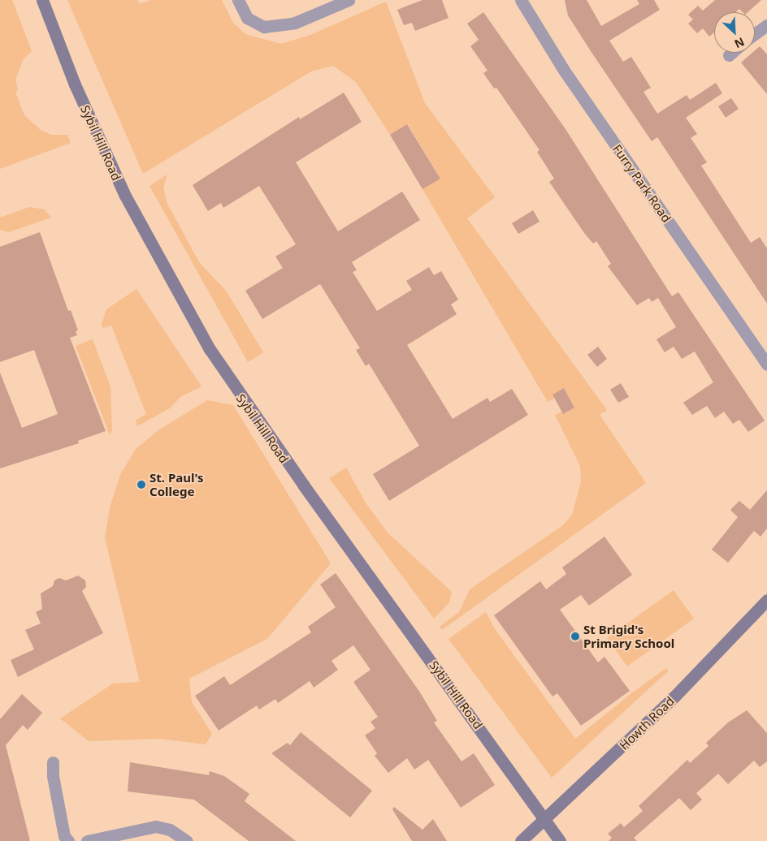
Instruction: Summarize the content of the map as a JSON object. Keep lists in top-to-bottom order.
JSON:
{
  "streets": {
    "main road": ["Sybil Hill Road", "Howth Road"],
    "street": ["Furry Park Road"]
  },
  "crossings": [
    ["Sybil Hill Road", "Howth Road"]
  ],
  "places": ["St. Paul's College", "St Brigid's Primary School"],
  "north": "bottom right"
}
